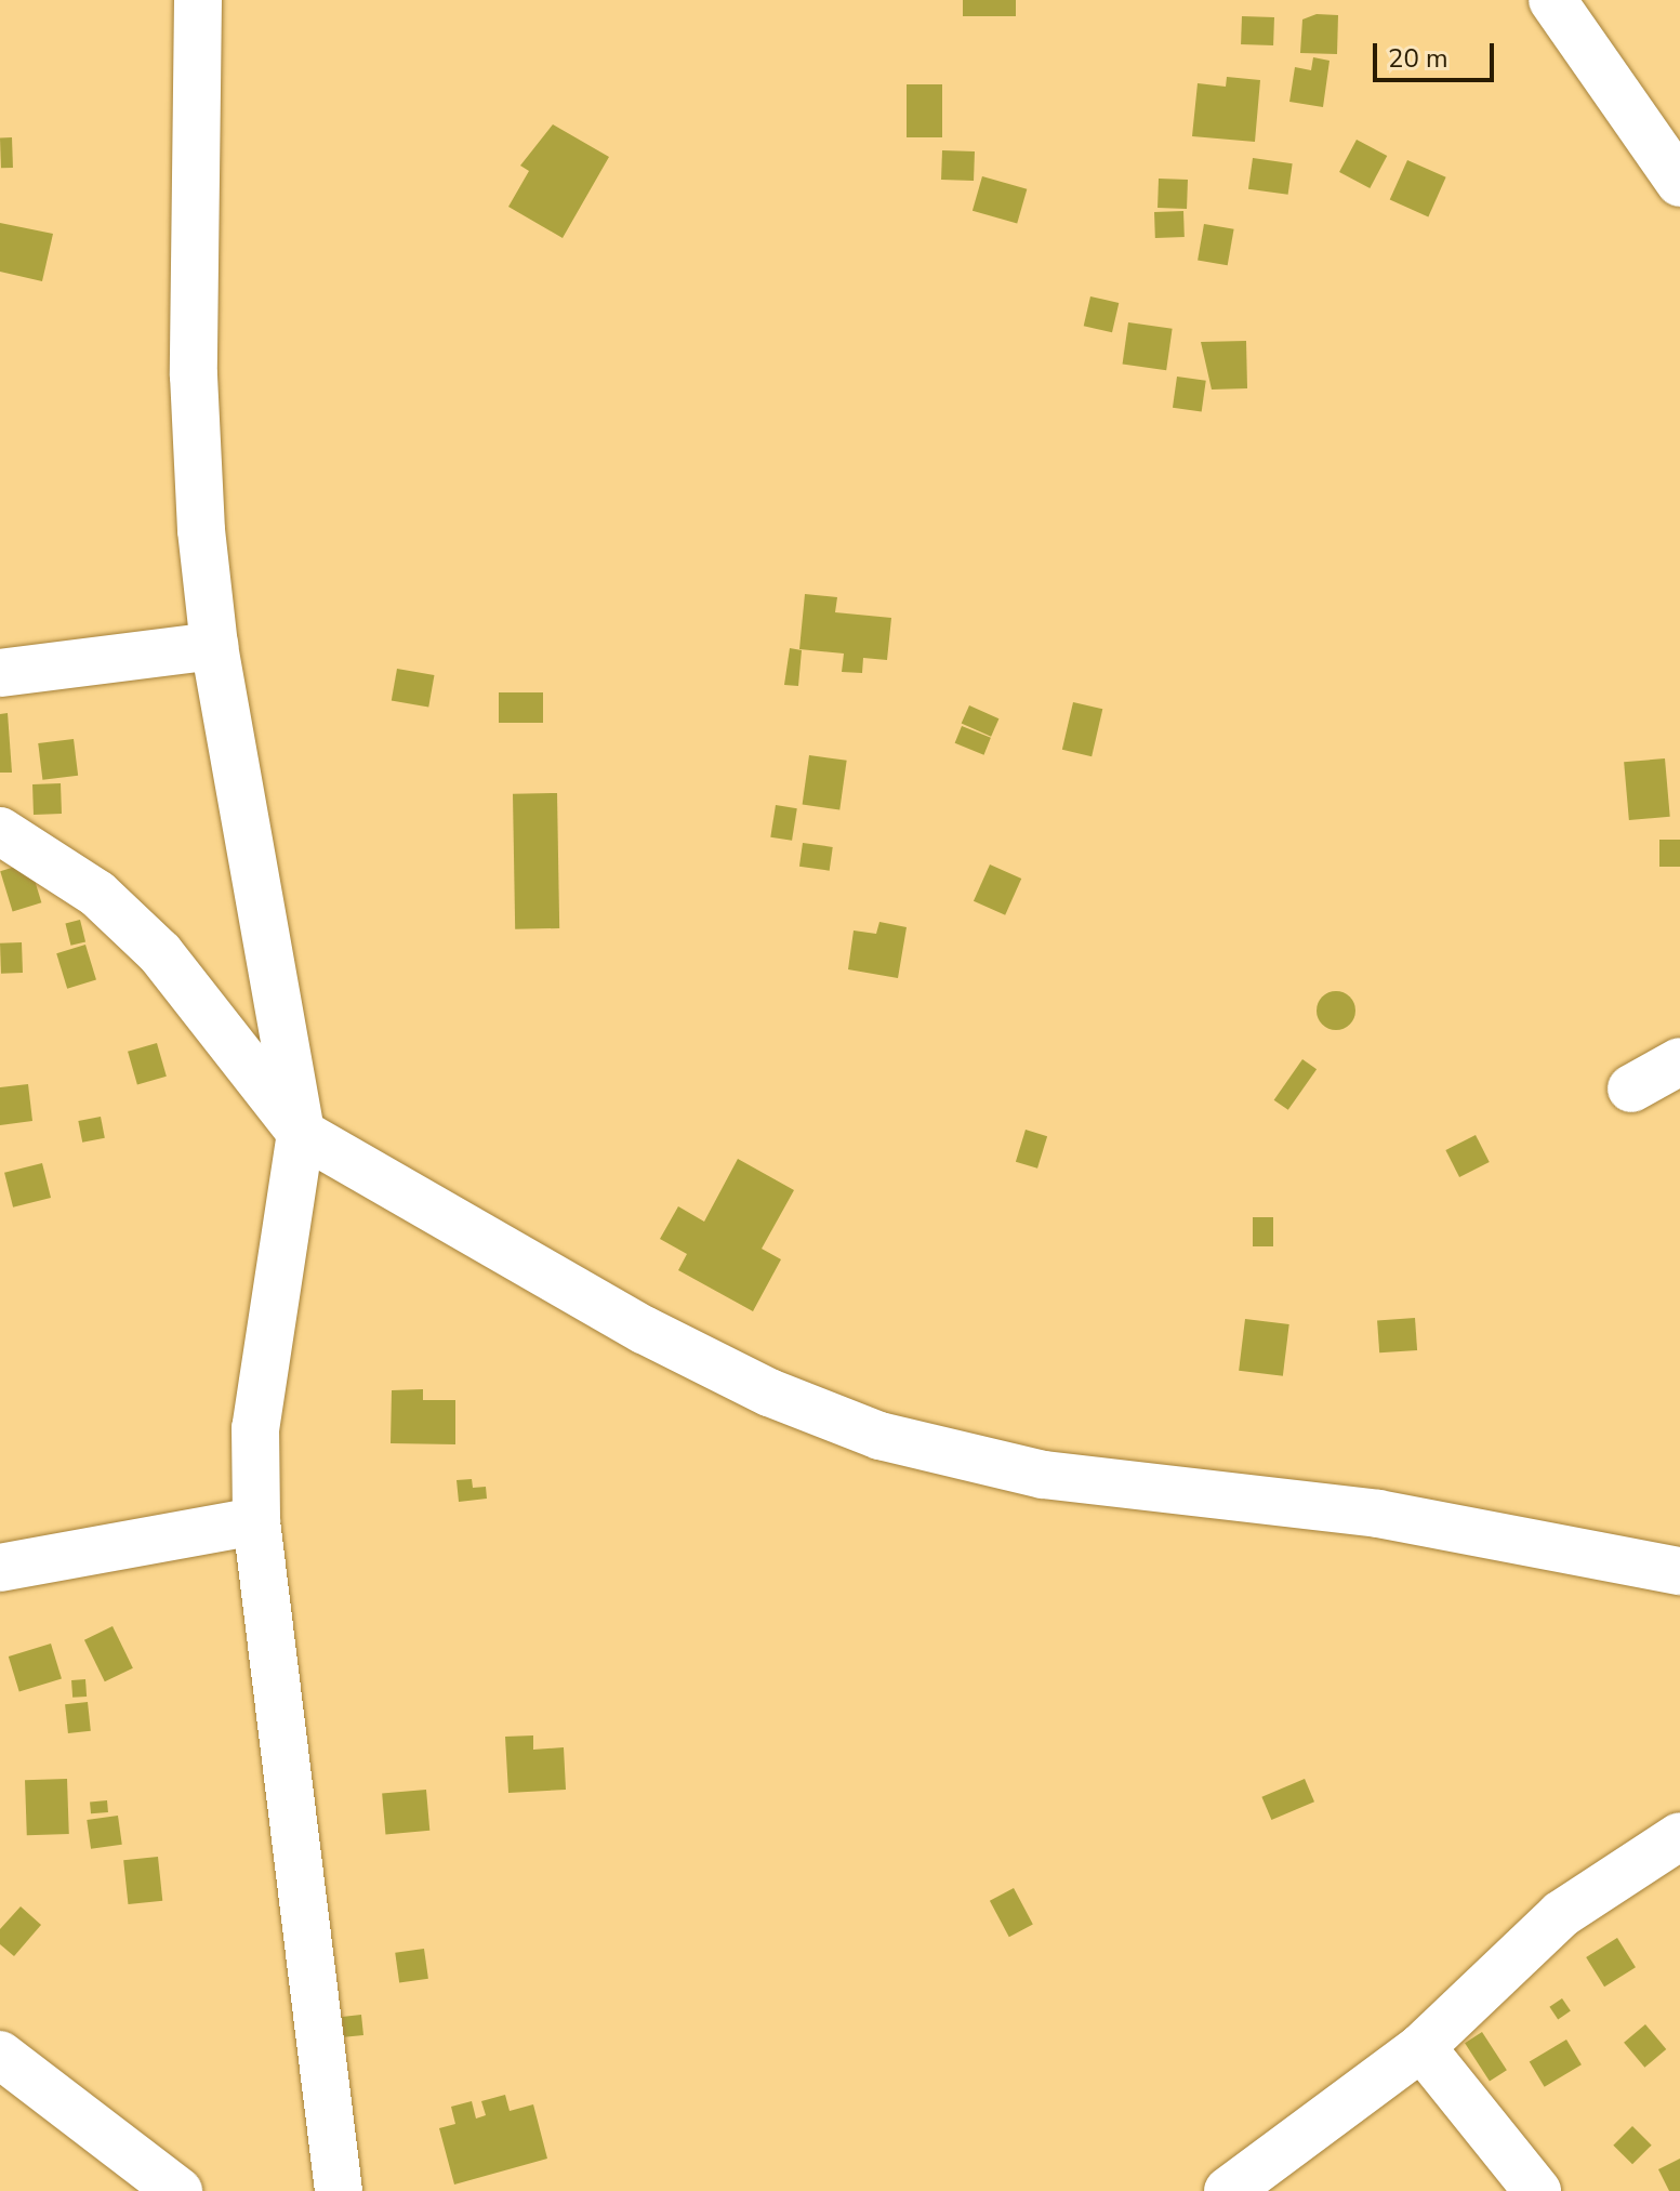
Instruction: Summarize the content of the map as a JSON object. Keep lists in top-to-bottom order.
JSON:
{
  "scale_bar": "20 m"
}
